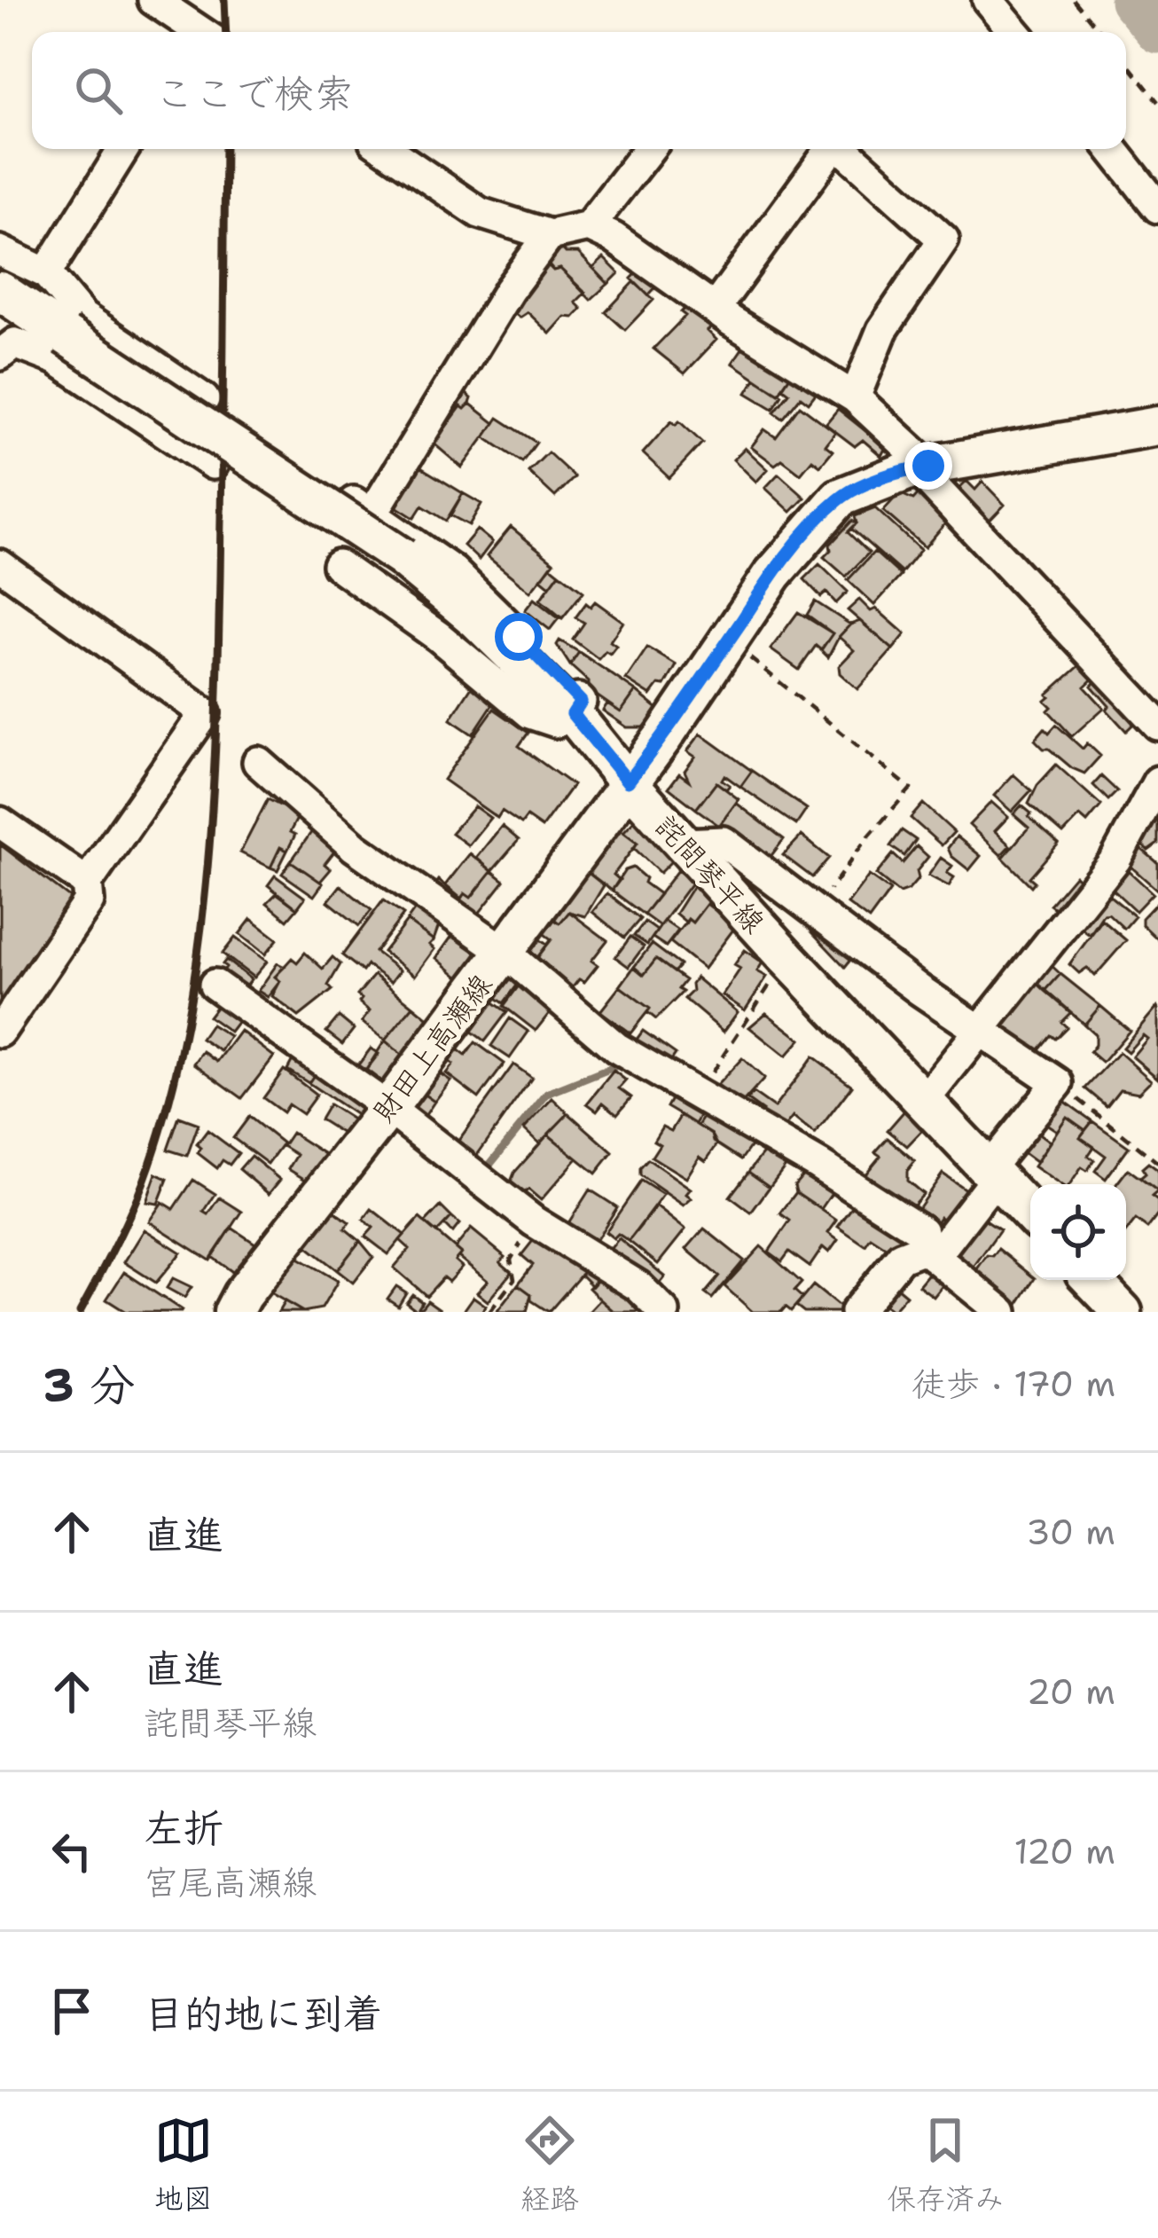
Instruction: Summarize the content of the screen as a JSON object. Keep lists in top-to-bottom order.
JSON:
{
  "streets": {
    "main road": ["詫間琴平線", "財田上高瀬線"]
  },
  "crossings": [
    ["詫間琴平線", "財田上高瀬線"]
  ],
  "page": {
    "search": "ここで検索",
    "heading": ["3 分", "徒歩 · 170 m"],
    "list": [
      ["直進", "30 m"],
      ["直進", "詫間琴平線", "20 m"],
      ["左折", "宮尾高瀬線", "120 m"],
      "目的地に到着"
    ],
    "nav": ["地図", "経路", "保存済み"]
  }
}
